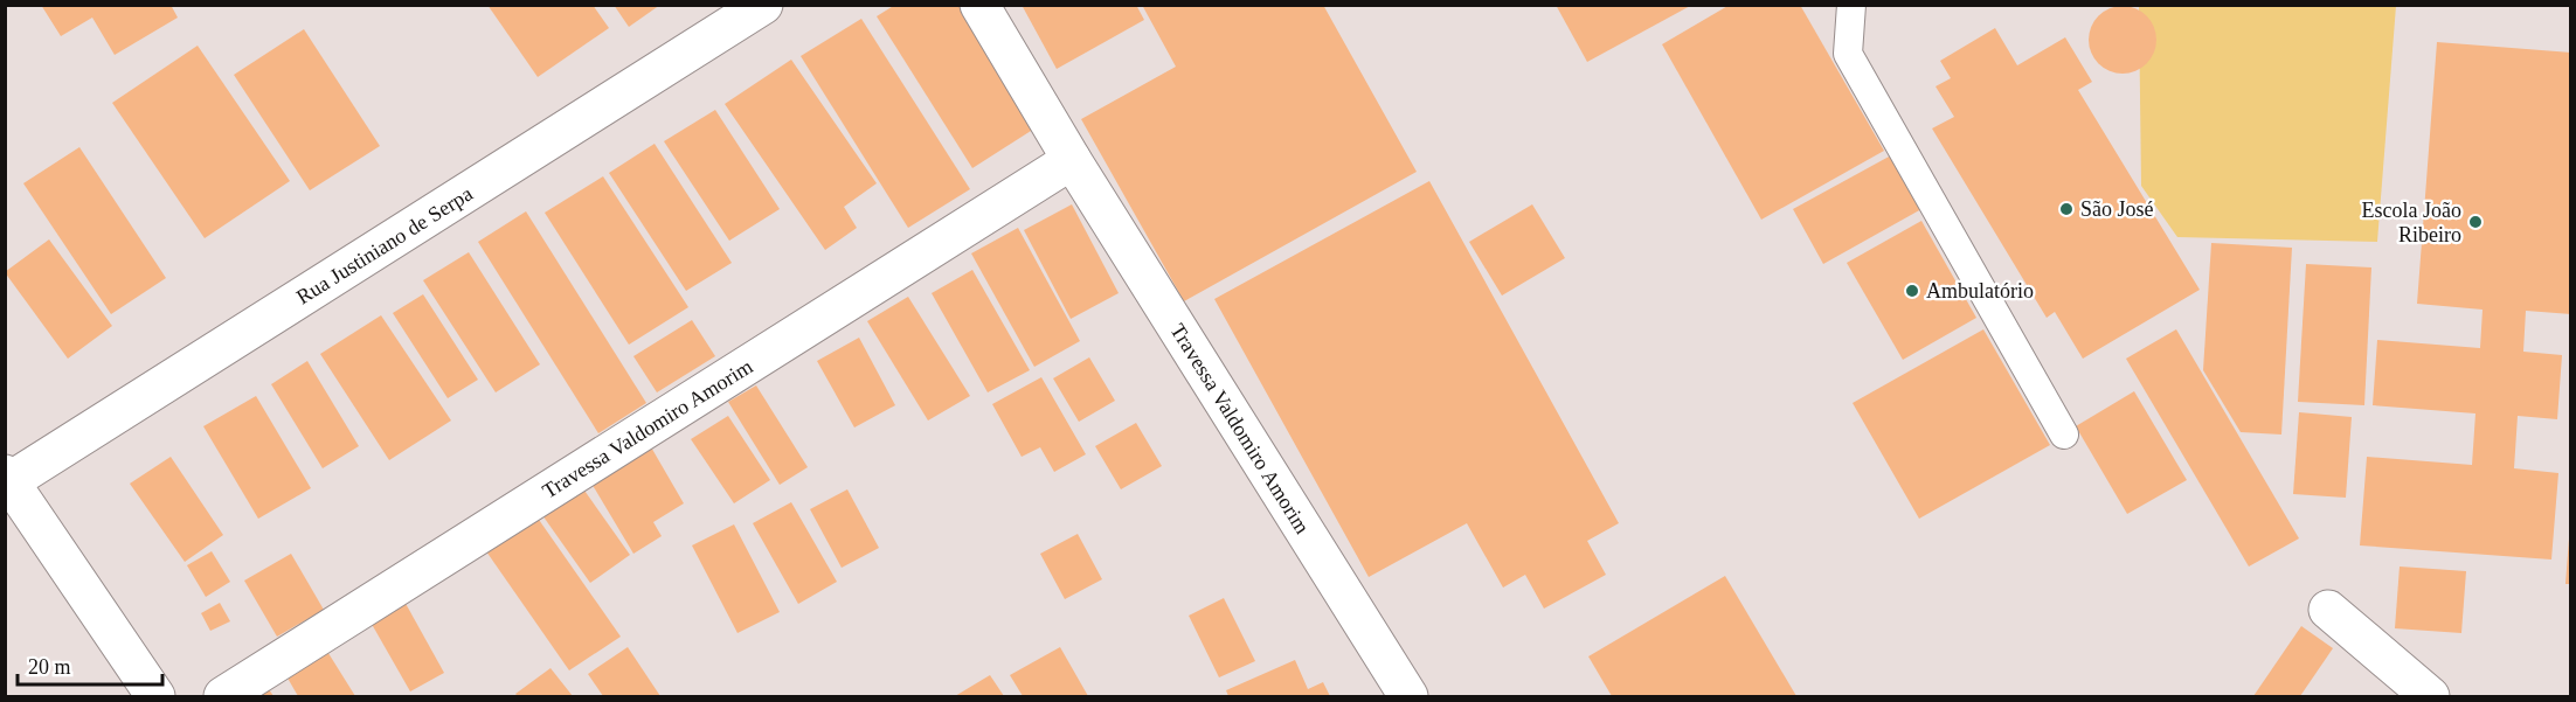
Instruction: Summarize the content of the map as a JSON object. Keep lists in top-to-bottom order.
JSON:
{
  "streets": {
    "street": ["Rua Justiniano de Serpa", "Travessa Valdomiro Amorim"]
  },
  "places": ["São José", "Escola João Ribeiro", "Ambulatório"],
  "scale_bar": "20 m"
}
